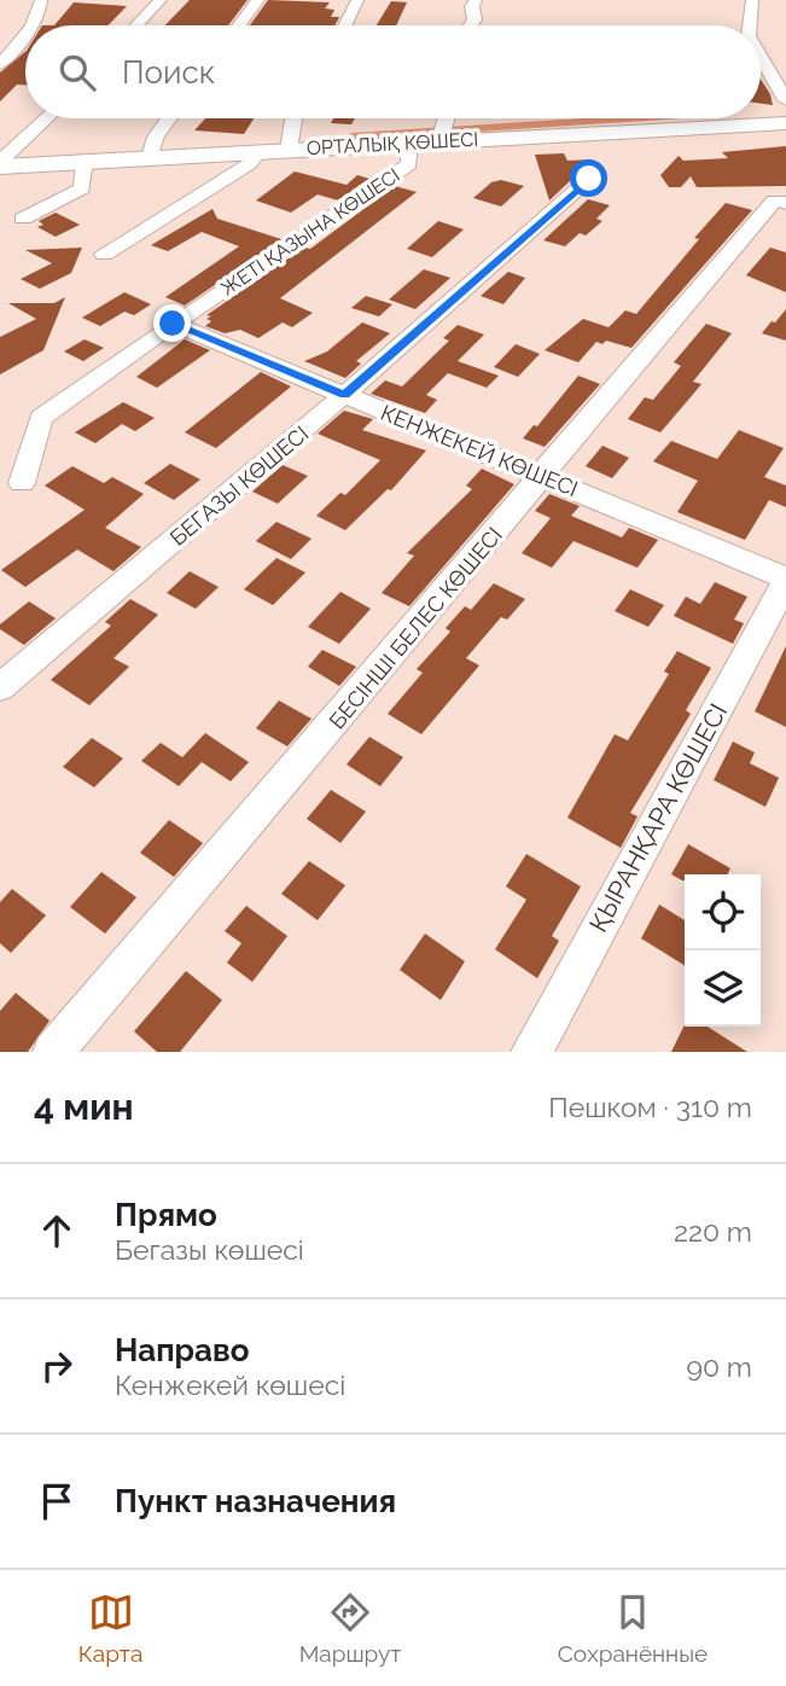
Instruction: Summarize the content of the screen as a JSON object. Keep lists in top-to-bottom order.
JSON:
{
  "streets": {
    "main road": ["ОРТАЛЫҚ КӨШЕСІ"],
    "street": [
      "ЖЕТІ ҚАЗЫНА КӨШЕСІ",
      "КЕНЖЕКЕЙ КӨШЕСІ",
      "БЕГАЗЫ КӨШЕСІ",
      "БЕСІНШІ БЕЛЕС КӨШЕСІ",
      "ҚЫРАНҚАРА КӨШЕСІ"
    ]
  },
  "crossings": [
    ["ОРТАЛЫҚ КӨШЕСІ", "ЖЕТІ ҚАЗЫНА КӨШЕСІ"],
    ["ЖЕТІ ҚАЗЫНА КӨШЕСІ", "КЕНЖЕКЕЙ КӨШЕСІ"],
    ["КЕНЖЕКЕЙ КӨШЕСІ", "БЕГАЗЫ КӨШЕСІ"],
    ["КЕНЖЕКЕЙ КӨШЕСІ", "БЕСІНШІ БЕЛЕС КӨШЕСІ"],
    ["КЕНЖЕКЕЙ КӨШЕСІ", "ҚЫРАНҚАРА КӨШЕСІ"]
  ],
  "page": {
    "search": "Поиск",
    "heading": ["4 мин", "Пешком · 310 m"],
    "list": [
      ["Прямо", "Бегазы көшесі", "220 m"],
      ["Направо", "Кенжекей көшесі", "90 m"],
      "Пункт назначения"
    ],
    "nav": ["Карта", "Маршрут", "Сохранённые"]
  }
}
